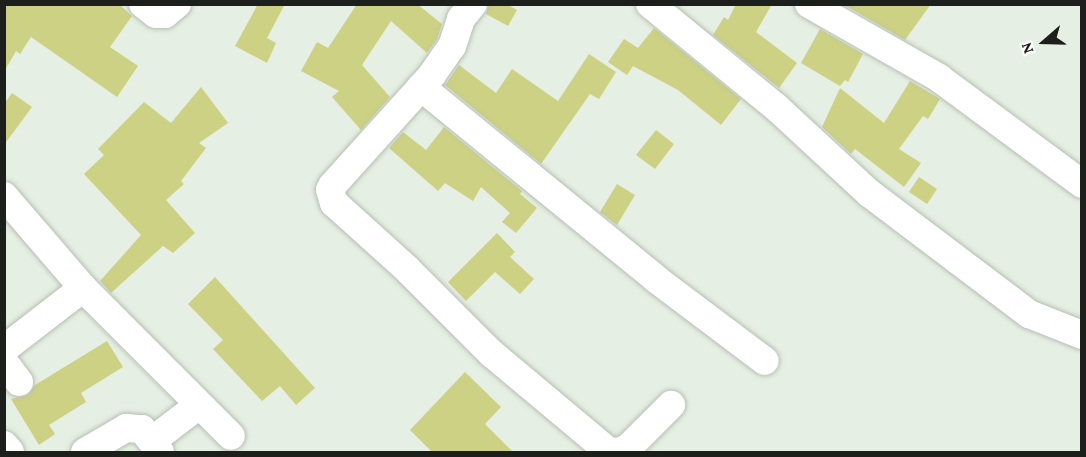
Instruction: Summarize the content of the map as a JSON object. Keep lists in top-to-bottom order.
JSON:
{
  "north": "left"
}
